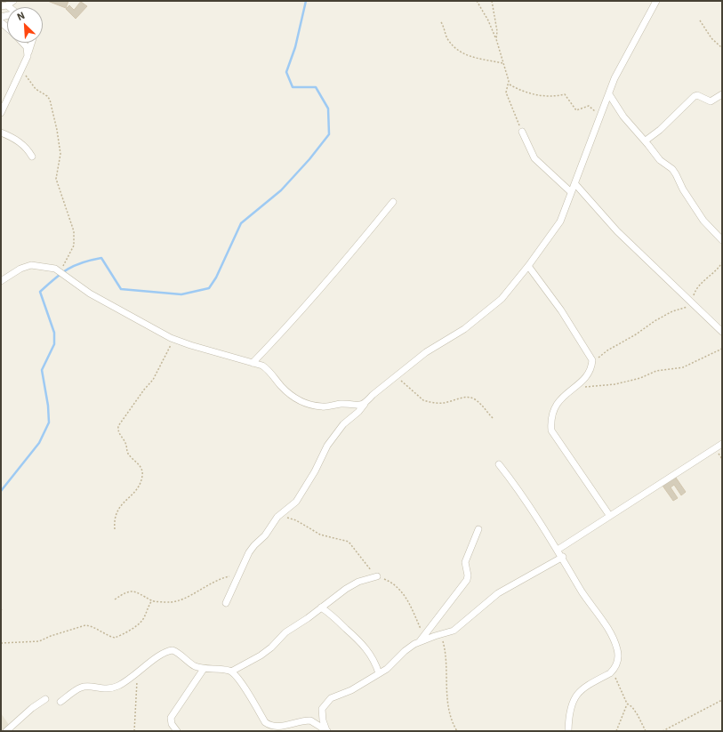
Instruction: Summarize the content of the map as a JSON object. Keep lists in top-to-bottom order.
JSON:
{
  "north": "top left"
}
